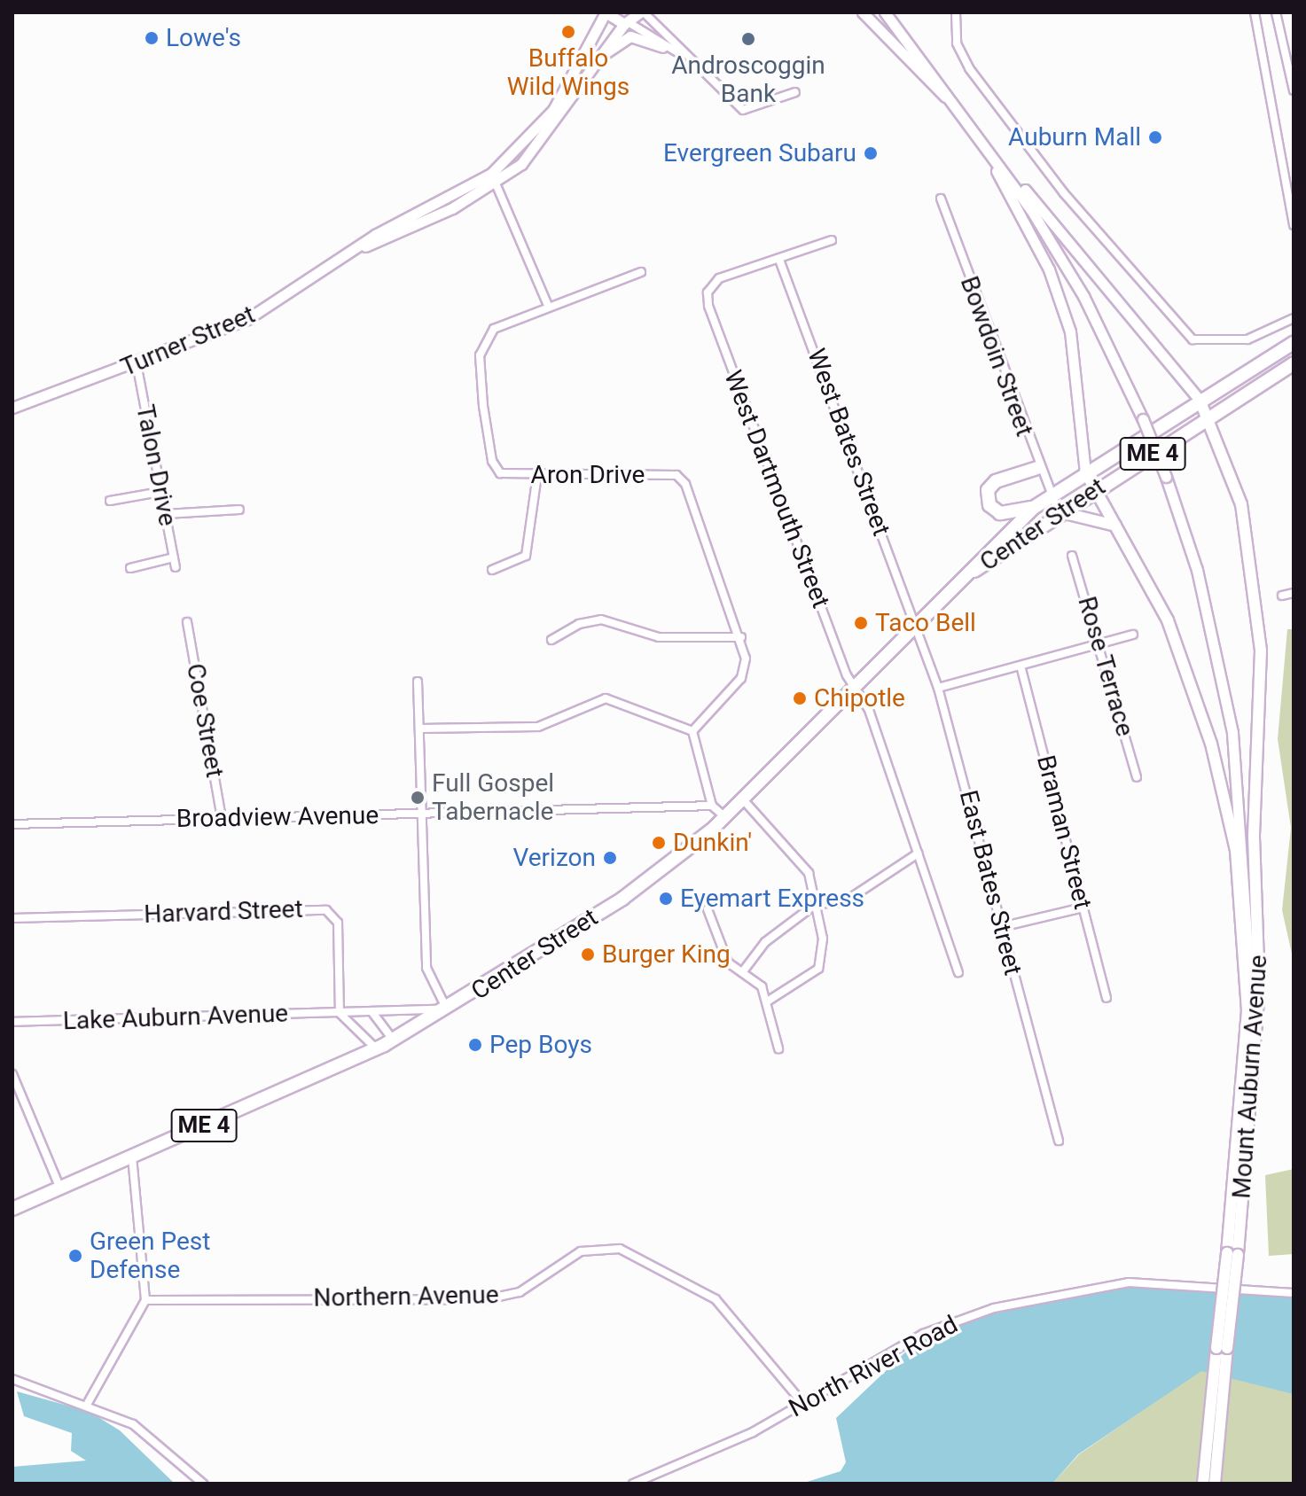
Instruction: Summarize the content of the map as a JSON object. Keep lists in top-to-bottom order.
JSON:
{
  "streets": {
    "highway": ["ME 4", "Center Street"],
    "main road": ["Turner Street", "Mount Auburn Avenue"],
    "street": [
      "Bowdoin Street",
      "West Bates Street",
      "Talon Drive",
      "Aron Drive",
      "West Dartmouth Street",
      "Rose Terrace",
      "Coe Street",
      "Broadview Avenue",
      "Braman Street",
      "East Bates Street",
      "Harvard Street",
      "Lake Auburn Avenue",
      "Northern Avenue",
      "North River Road"
    ]
  },
  "crossings": [
    ["Turner Street", "Talon Drive"],
    ["Bowdoin Street", "Center Street"],
    ["West Bates Street", "West Dartmouth Street"],
    ["West Bates Street", "Center Street"],
    ["West Bates Street", "East Bates Street"],
    ["West Dartmouth Street", "Center Street"],
    ["Center Street", "East Bates Street"],
    ["Center Street", "Lake Auburn Avenue"],
    ["Coe Street", "Broadview Avenue"],
    ["Harvard Street", "Lake Auburn Avenue"],
    ["Northern Avenue", "North River Road"]
  ],
  "places": [
    "Buffalo Wild Wings",
    "Lowe's",
    "Androscoggin Bank",
    "Auburn Mall",
    "Evergreen Subaru",
    "Taco Bell",
    "Chipotle",
    "Full Gospel Tabernacle",
    "Dunkin'",
    "Verizon",
    "Eyemart Express",
    "Burger King",
    "Pep Boys",
    "Green Pest Defense"
  ]
}
